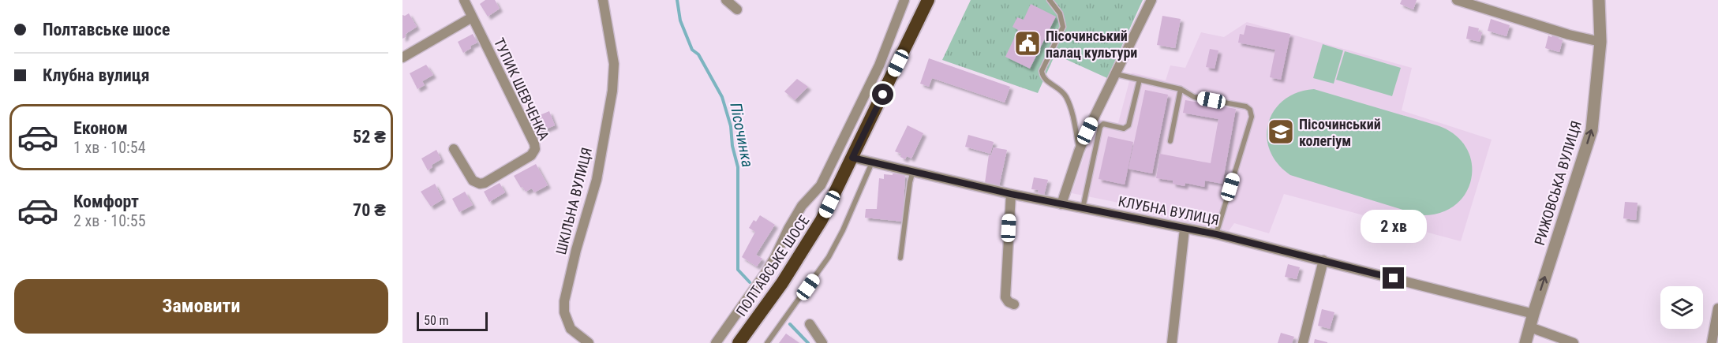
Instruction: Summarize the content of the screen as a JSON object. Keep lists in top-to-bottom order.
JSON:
{
  "streets": {
    "highway": ["ПОЛТАВСЬКЕ ШОСЕ"],
    "street": [
      "ТУПИК ШЕВЧЕНКА",
      "РИЖОВСЬКА ВУЛИЦЯ",
      "ШКІЛЬНА ВУЛИЦЯ",
      "КЛУБНА ВУЛИЦЯ"
    ]
  },
  "crossings": [
    ["РИЖОВСЬКА ВУЛИЦЯ", "КЛУБНА ВУЛИЦЯ"],
    ["КЛУБНА ВУЛИЦЯ", "ПОЛТАВСЬКЕ ШОСЕ"]
  ],
  "one_way": ["РИЖОВСЬКА ВУЛИЦЯ"],
  "water": ["Пісочинка"],
  "places": {
    "public building": ["Пісочинський палац культури"],
    "school or university": ["Пісочинський колегіум"]
  },
  "scale_bar": "50 m",
  "page": {
    "banner": ["Полтавське шосе", "Клубна вулиця"],
    "list": [
      {
        "name": "Економ",
        "note": "1 хв · 10:54",
        "value": "52 ₴"
      },
      {
        "name": "Комфорт",
        "note": "2 хв · 10:55",
        "value": "70 ₴"
      }
    ],
    "bubble": "2 хв",
    "buttons": "Замовити",
    "scale": "50 m"
  }
}
